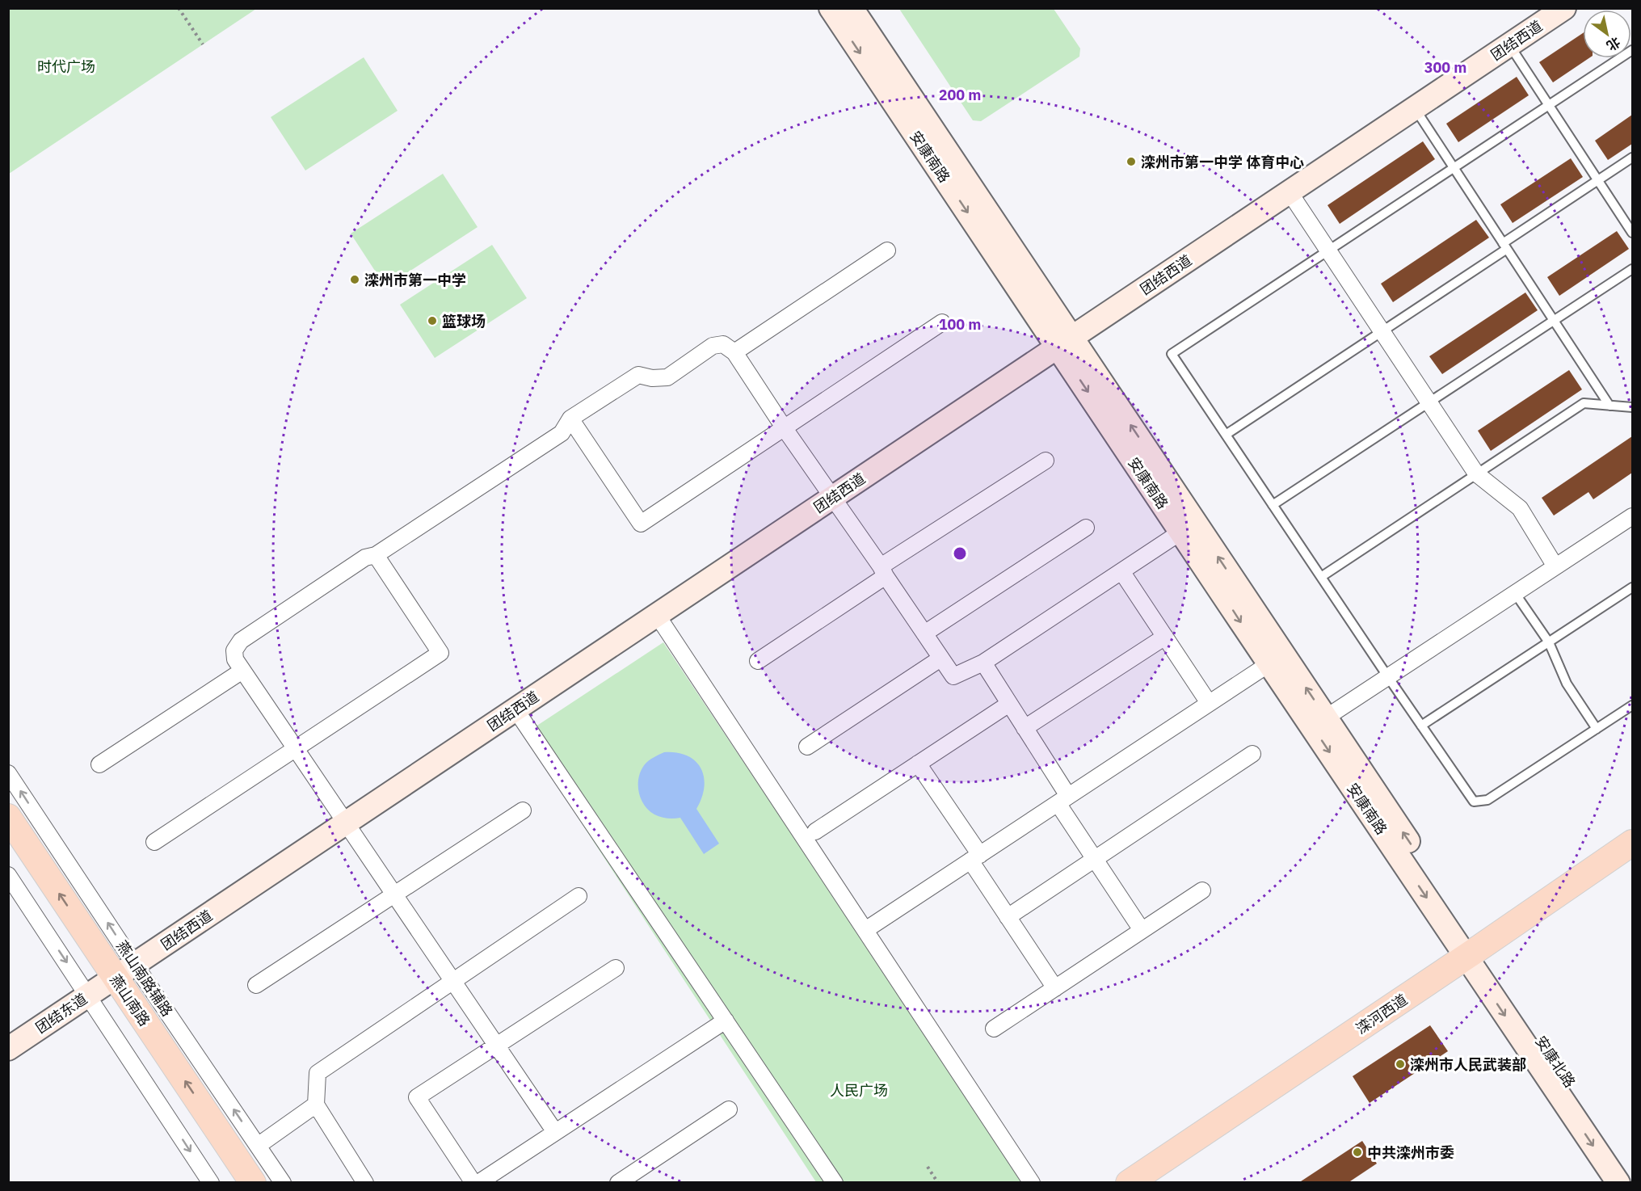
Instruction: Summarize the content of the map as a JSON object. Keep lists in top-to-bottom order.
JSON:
{
  "streets": {
    "main road": [
      "团结西道",
      "安康南路",
      "燕山南路",
      "团结东道",
      "滦河西道",
      "安康北路"
    ],
    "street": ["燕山南路辅路"]
  },
  "crossings": [
    ["团结西道", "安康南路"],
    ["团结西道", "燕山南路辅路"],
    ["团结西道", "燕山南路"],
    ["团结西道", "团结东道"],
    ["安康南路", "滦河西道"],
    ["安康南路", "安康北路"],
    ["燕山南路辅路", "燕山南路"],
    ["燕山南路辅路", "团结东道"],
    ["燕山南路", "团结东道"],
    ["滦河西道", "安康北路"]
  ],
  "parks": ["时代广场", "人民广场"],
  "places": [
    "滦州市第一中学 体育中心",
    "滦州市第一中学",
    "篮球场",
    "滦州市人民武装部",
    "中共滦州市委"
  ],
  "north": "bottom right",
  "rings": ["300 m", "200 m", "100 m"]
}
